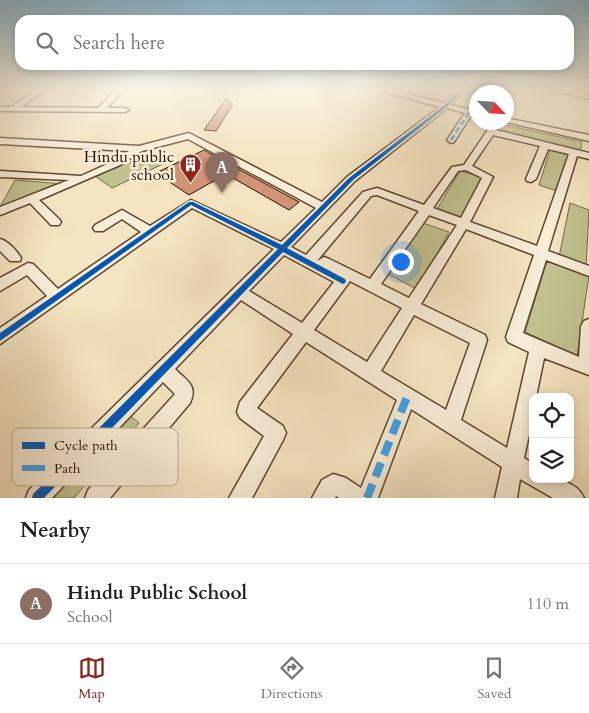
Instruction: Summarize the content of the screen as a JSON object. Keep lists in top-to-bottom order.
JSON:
{
  "places": {
    "building": ["Hindu public school"]
  },
  "legend": ["Cycle path", "Path"],
  "north": "bottom right",
  "page": {
    "search": "Search here",
    "pins": "A",
    "heading": "Nearby",
    "list": [
      {
        "mark": "A",
        "name": "Hindu Public School",
        "note": "School",
        "value": "110 m"
      }
    ],
    "nav": ["Map", "Directions", "Saved"]
  }
}
